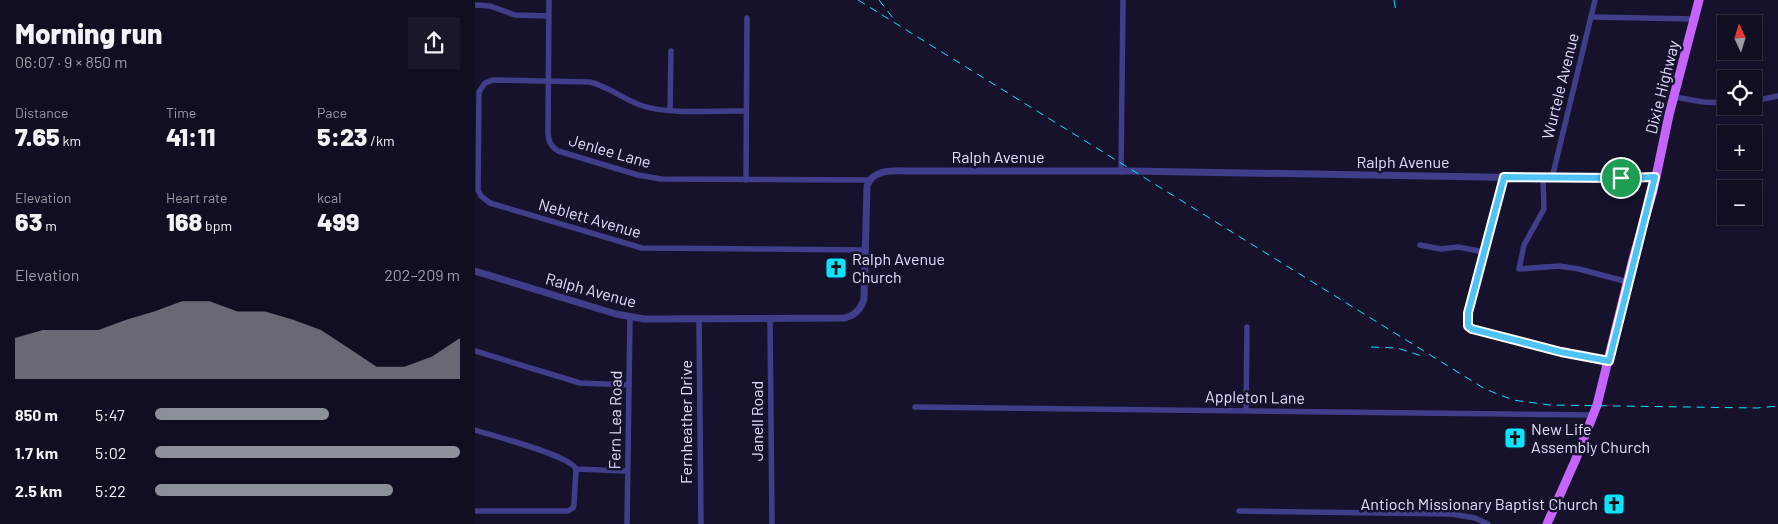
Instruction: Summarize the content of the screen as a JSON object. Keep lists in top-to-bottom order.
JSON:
{
  "streets": {
    "main road": ["Dixie Highway"],
    "street": [
      "Wurtele Avenue",
      "Jenlee Lane",
      "Ralph Avenue",
      "Neblett Avenue",
      "Appleton Lane",
      "Fern Lea Road",
      "Janell Road",
      "Fernheather Drive"
    ]
  },
  "crossings": [
    ["Wurtele Avenue", "Ralph Avenue"],
    ["Dixie Highway", "Ralph Avenue"],
    ["Dixie Highway", "Appleton Lane"],
    ["Jenlee Lane", "Ralph Avenue"],
    ["Jenlee Lane", "Neblett Avenue"],
    ["Ralph Avenue", "Neblett Avenue"],
    ["Ralph Avenue", "Fern Lea Road"],
    ["Ralph Avenue", "Janell Road"],
    ["Ralph Avenue", "Fernheather Drive"]
  ],
  "places": {
    "church": ["Ralph Avenue Church", "New Life Assembly Church", "Antioch Missionary Baptist Church"]
  },
  "north": "top",
  "page": {
    "heading": ["Morning run", "06:07 · 9 × 850 m"],
    "map_buttons": ["+", "−"],
    "stats": [
      ["Distance", "7.65 km"],
      ["Time", "41:11"],
      ["Pace", "5:23 /km"],
      ["Elevation", "63 m"],
      ["Heart rate", "168 bpm"],
      ["kcal", "499"]
    ],
    "chart": ["Elevation", "202–209 m"],
    "list": [
      {
        "name": "850 m",
        "note": "5:47"
      },
      {
        "name": "1.7 km",
        "note": "5:02"
      },
      {
        "name": "2.5 km",
        "note": "5:22"
      }
    ]
  }
}
